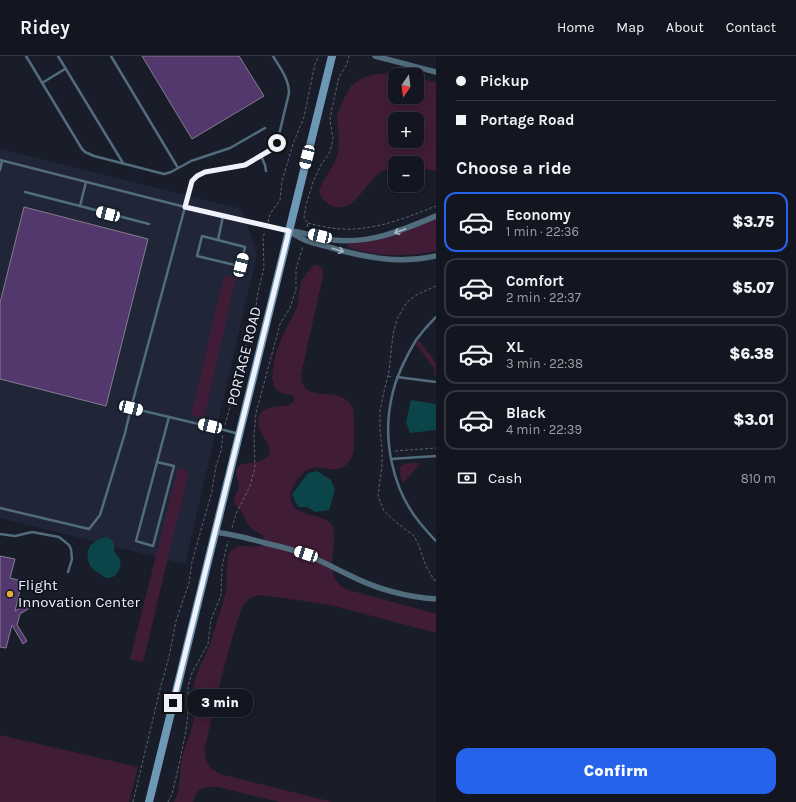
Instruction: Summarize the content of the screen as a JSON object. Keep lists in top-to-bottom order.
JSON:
{
  "streets": {
    "main road": ["PORTAGE ROAD"]
  },
  "places": ["Flight Innovation Center"],
  "north": "bottom",
  "page": {
    "header": "Ridey",
    "nav": [
      "Home",
      "Map",
      "About",
      "Contact"
    ],
    "banner": ["Pickup", "Portage Road"],
    "map_buttons": ["+", "−"],
    "heading": "Choose a ride",
    "list": [
      {
        "name": "Economy",
        "note": "1 min · 22:36",
        "value": "$3.75"
      },
      {
        "name": "Comfort",
        "note": "2 min · 22:37",
        "value": "$5.07"
      },
      {
        "name": "XL",
        "note": "3 min · 22:38",
        "value": "$6.38"
      },
      {
        "name": "Black",
        "note": "4 min · 22:39",
        "value": "$3.01"
      }
    ],
    "pay": ["Cash", "810 m"],
    "bubble": "3 min",
    "buttons": "Confirm"
  }
}
